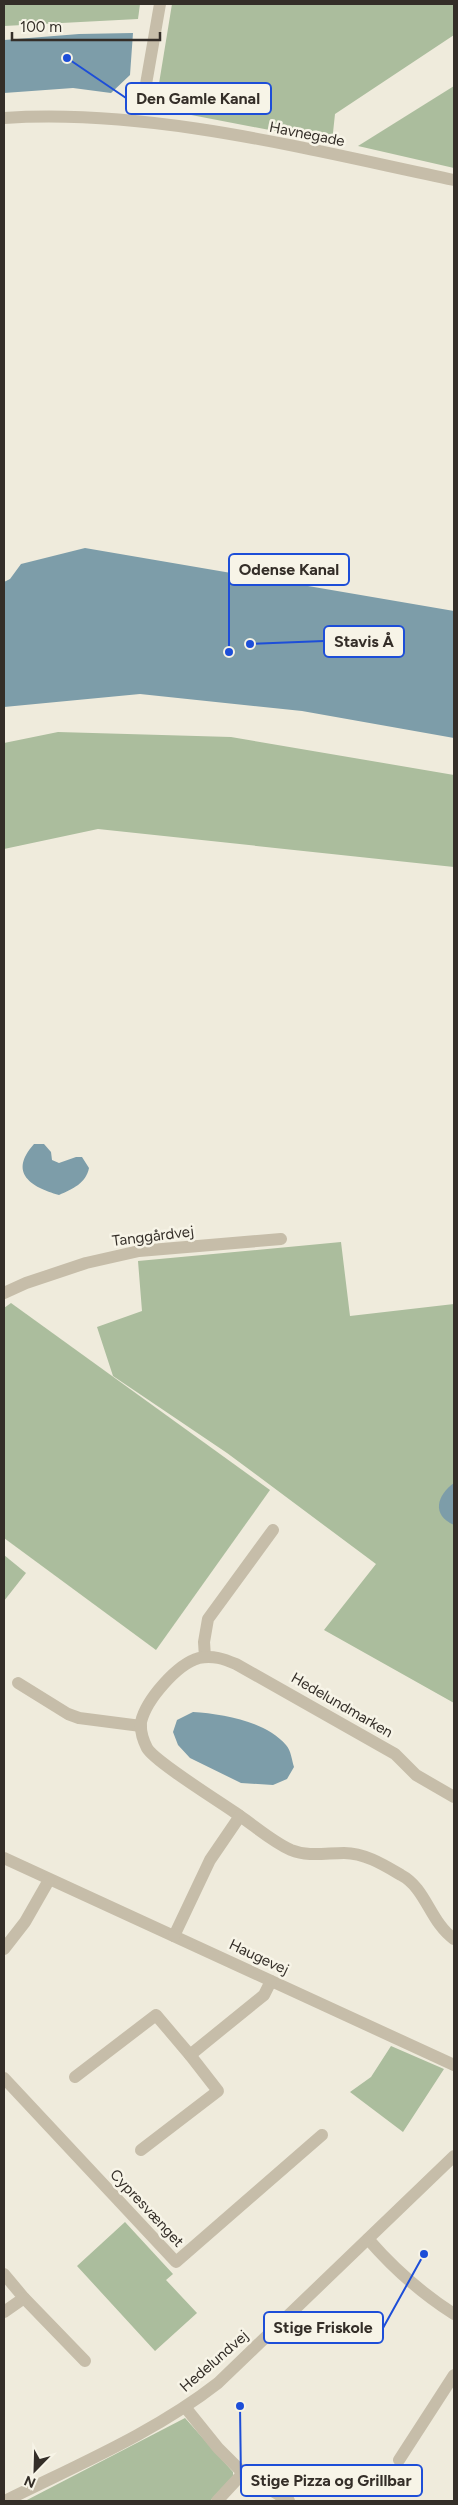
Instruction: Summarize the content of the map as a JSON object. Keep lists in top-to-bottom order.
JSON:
{
  "streets": {
    "street": [
      "Havnegade",
      "Tanggårdvej",
      "Hedelundmarken",
      "Haugevej",
      "Cypresvænget",
      "Hedelundvej"
    ]
  },
  "places": [
    "Den Gamle Kanal",
    "Stavis Å",
    "Odense Kanal",
    "Stige Friskole",
    "Stige Pizza og Grillbar"
  ],
  "scale_bar": "100 m",
  "north": "bottom left"
}
